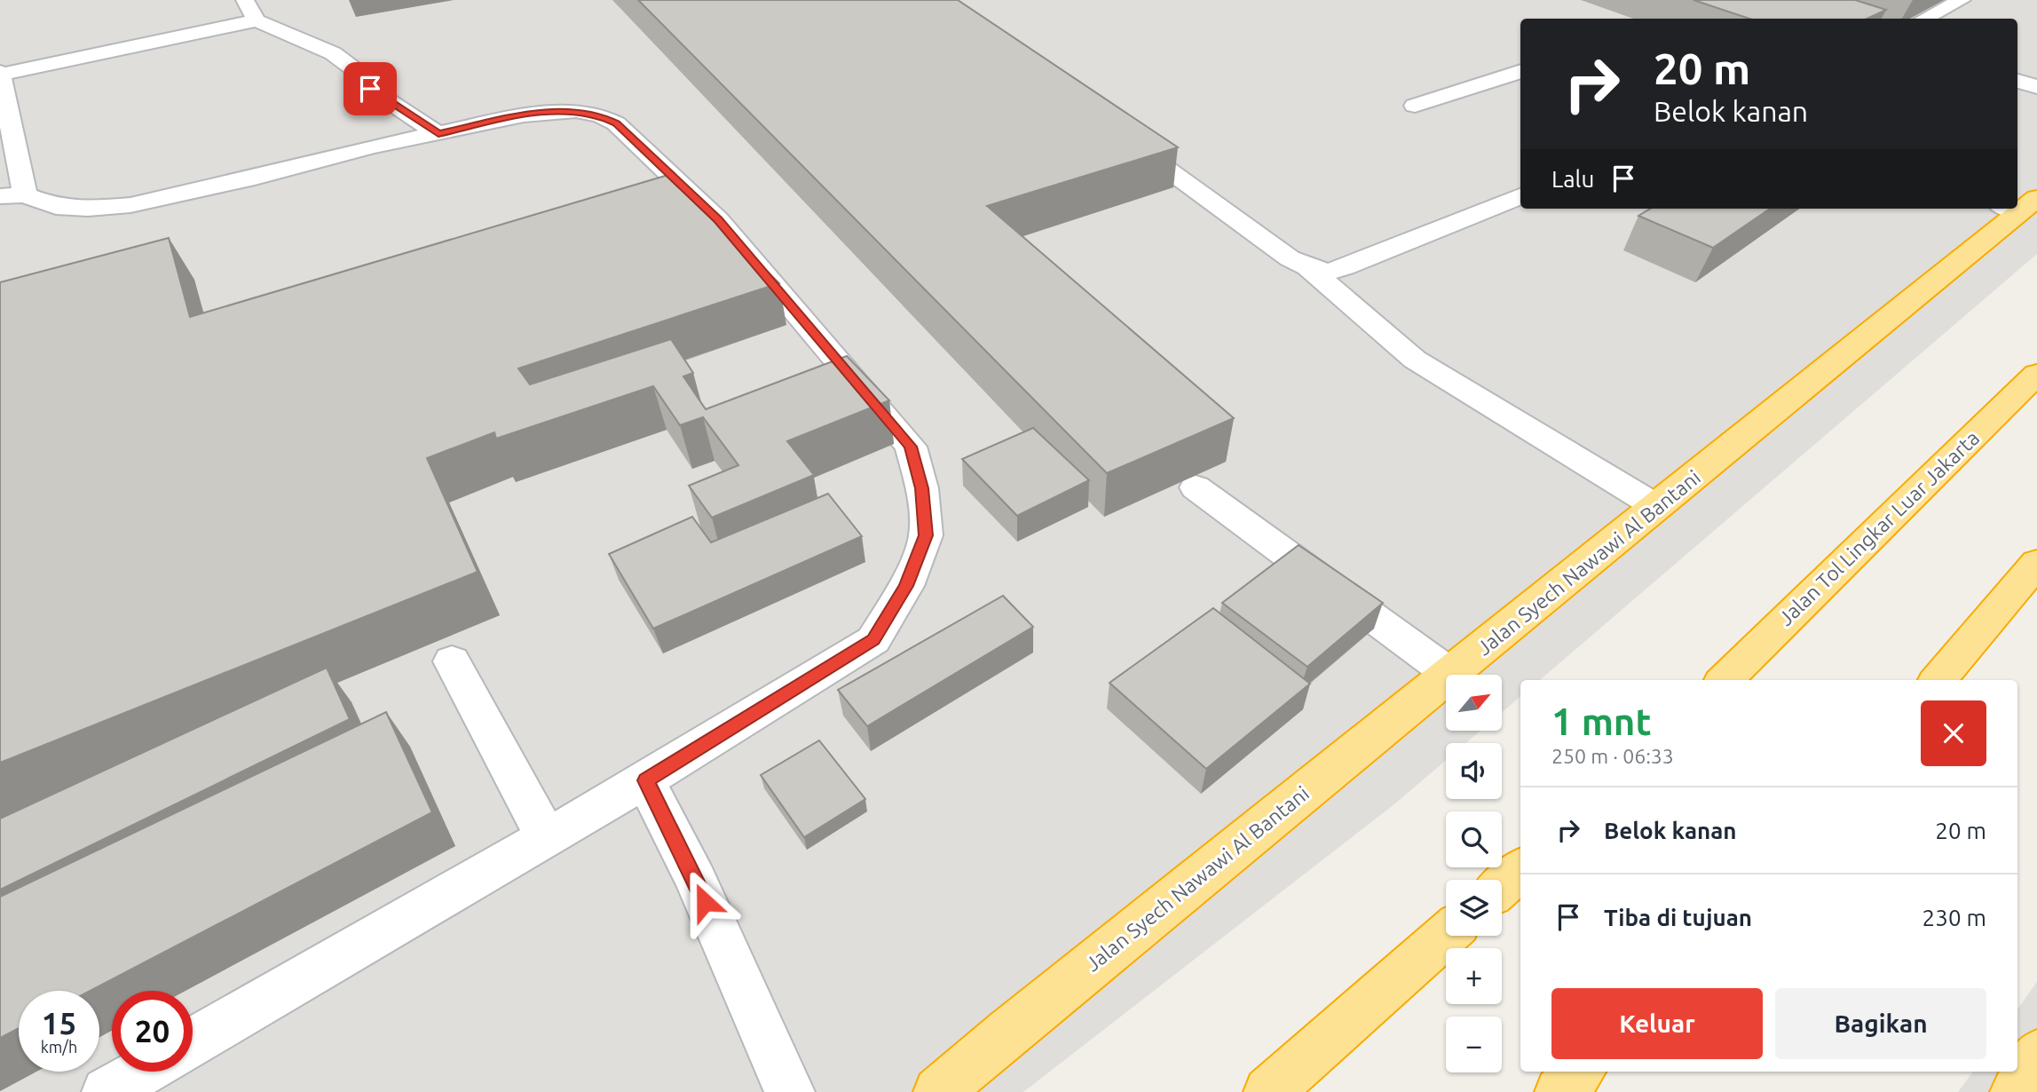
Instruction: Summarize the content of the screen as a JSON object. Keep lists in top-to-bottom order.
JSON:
{
  "streets": {
    "highway": ["Jalan Tol Lingkar Luar Jakarta", "Jalan Syech Nawawi Al Bantani"]
  },
  "north": "top right",
  "page": {
    "turn": ["20 m", "Belok kanan"],
    "then": "Lalu",
    "map_buttons": ["+", "−"],
    "heading": ["1 mnt", "250 m · 06:33"],
    "list": [
      {
        "name": "Belok kanan",
        "value": "20 m"
      },
      {
        "name": "Tiba di tujuan",
        "value": "230 m"
      }
    ],
    "buttons": ["Keluar", "Bagikan"],
    "speed": "15 km/h",
    "limit": "20"
  }
}
